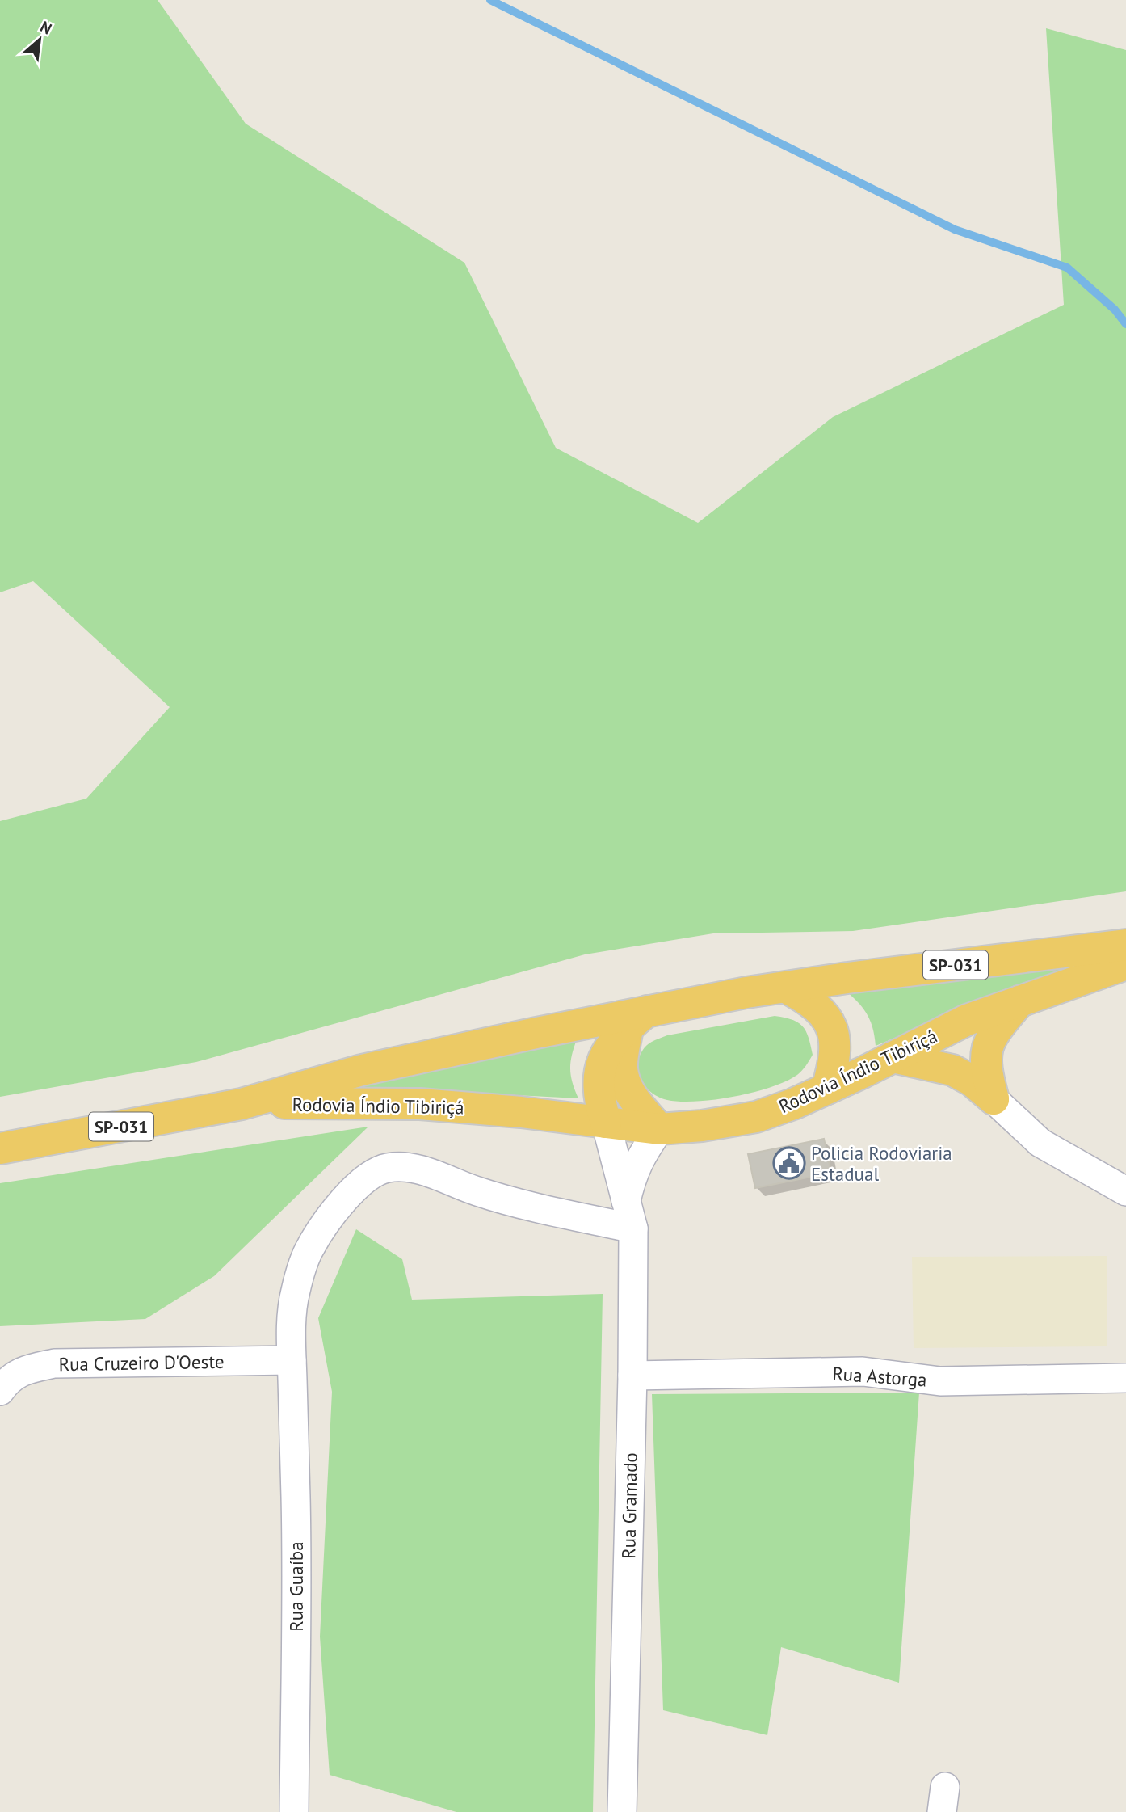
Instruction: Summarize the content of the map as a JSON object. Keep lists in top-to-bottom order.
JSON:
{
  "streets": {
    "highway": ["SP-031", "Rodovia Índio Tibiriçá"],
    "street": [
      "Rua Cruzeiro D'Oeste",
      "Rua Astorga",
      "Rua Gramado",
      "Rua Guaíba"
    ]
  },
  "crossings": [
    ["Rodovia Índio Tibiriçá", "Rua Gramado"],
    ["Rua Cruzeiro D'Oeste", "Rua Guaíba"],
    ["Rua Astorga", "Rua Gramado"],
    ["Rua Gramado", "Rua Guaíba"]
  ],
  "places": {
    "public building": ["Policia Rodoviaria Estadual"]
  },
  "north": "top right"
}
